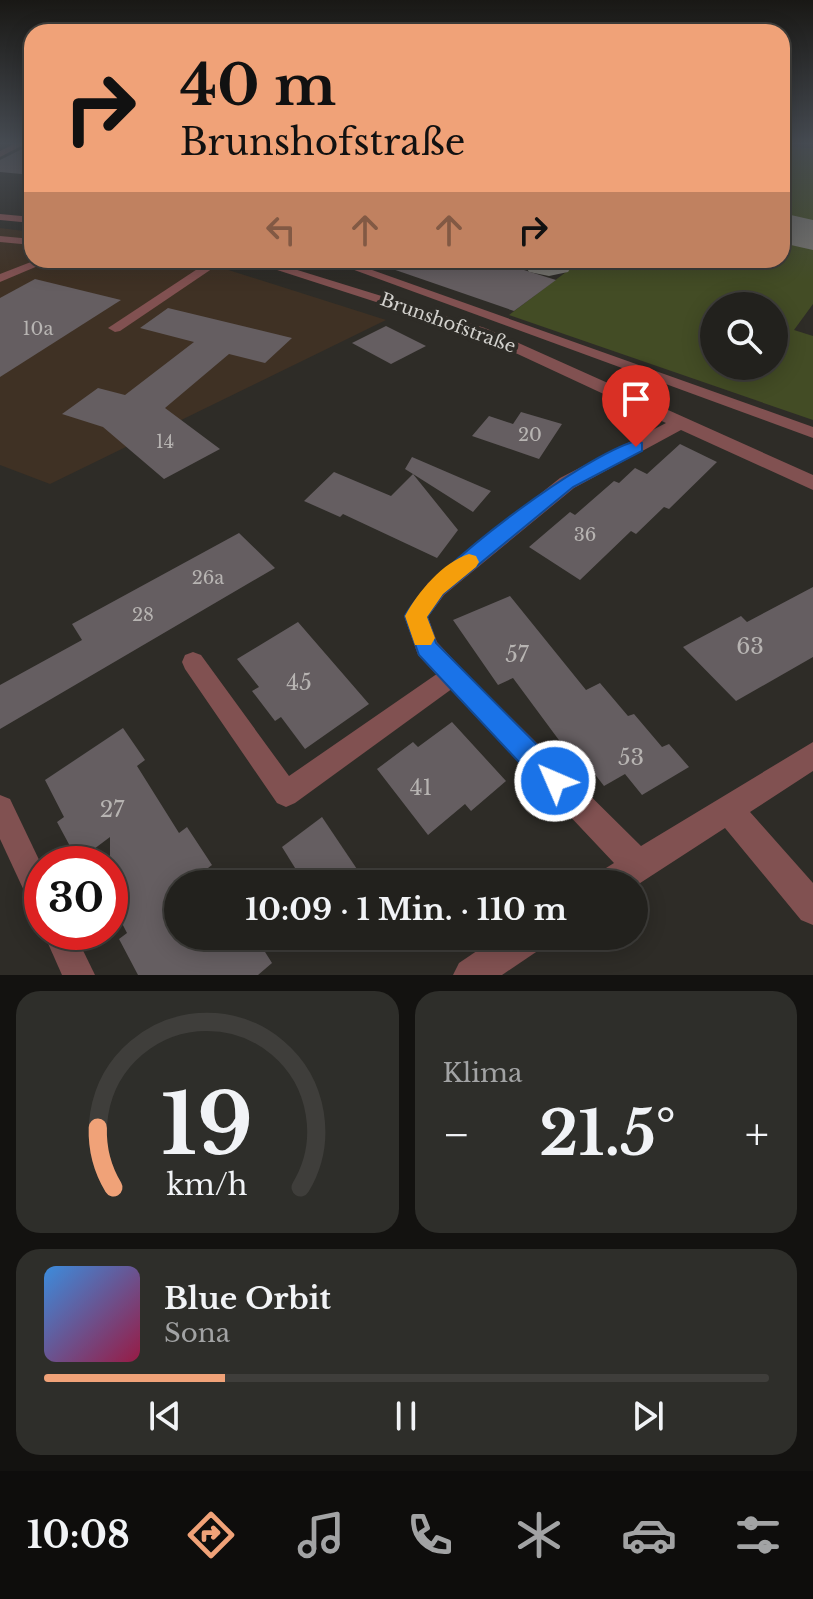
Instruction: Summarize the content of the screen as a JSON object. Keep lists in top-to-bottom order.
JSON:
{
  "streets": {
    "street": ["Brunshofstraße"]
  },
  "house_numbers": [
    "10a",
    "20",
    "14",
    "36",
    "26a",
    "28",
    "63",
    "57",
    "45",
    "53",
    "41",
    "27"
  ],
  "page": {
    "turn": ["40 m", "Brunshofstraße"],
    "limit": "30",
    "trip": "10:09 · 1 Min. · 110 m",
    "tile": "Klima",
    "heat": ["−", "21.5°", "+"],
    "song": ["Blue Orbit", "Sona"],
    "tabs": "10:08",
    "gauge": ["19", "km/h"]
  }
}
